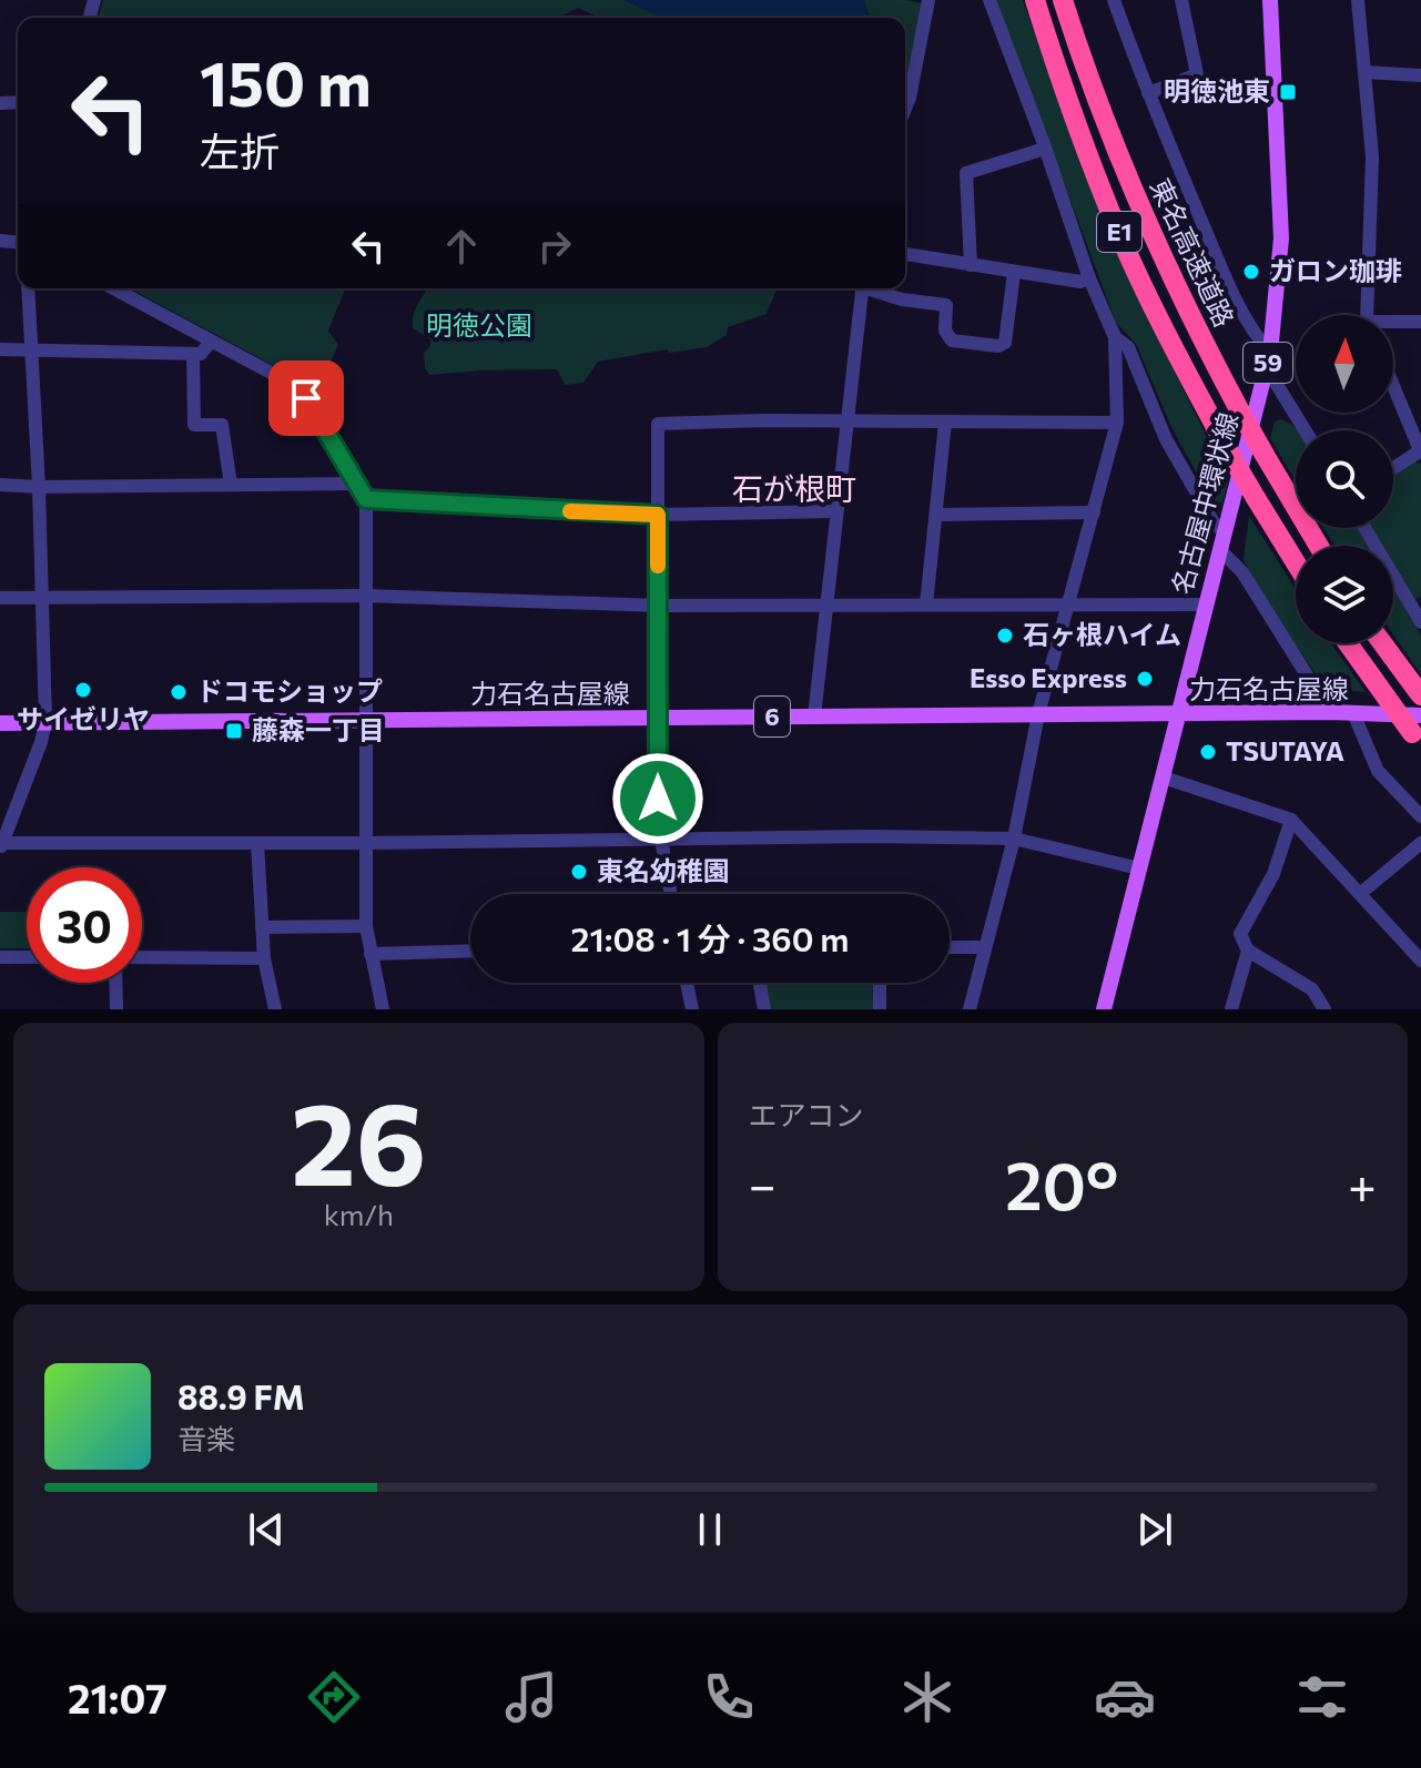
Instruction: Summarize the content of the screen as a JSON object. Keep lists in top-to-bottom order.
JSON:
{
  "streets": {
    "highway": ["E1", "東名高速道路"],
    "main road": [
      "59",
      "名古屋中環状線",
      "力石名古屋線",
      "6"
    ]
  },
  "crossings": [
    ["名古屋中環状線", "力石名古屋線"]
  ],
  "districts": ["石が根町"],
  "parks": ["明徳公園"],
  "places": {
    "transit": ["明徳池東", "藤森一丁目"],
    "other": [
      "ガロン珈琲",
      "石ヶ根ハイム",
      "Esso Express",
      "サイゼリヤ",
      "ドコモショップ",
      "TSUTAYA",
      "東名幼稚園"
    ]
  },
  "north": "top",
  "page": {
    "turn": ["150 m", "左折"],
    "limit": "30",
    "trip": "21:08 · 1 分 · 360 m",
    "tile": [
      ["26", "km/h"],
      "エアコン"
    ],
    "heat": ["−", "20°", "+"],
    "song": ["88.9 FM", "音楽"],
    "tabs": "21:07"
  }
}
